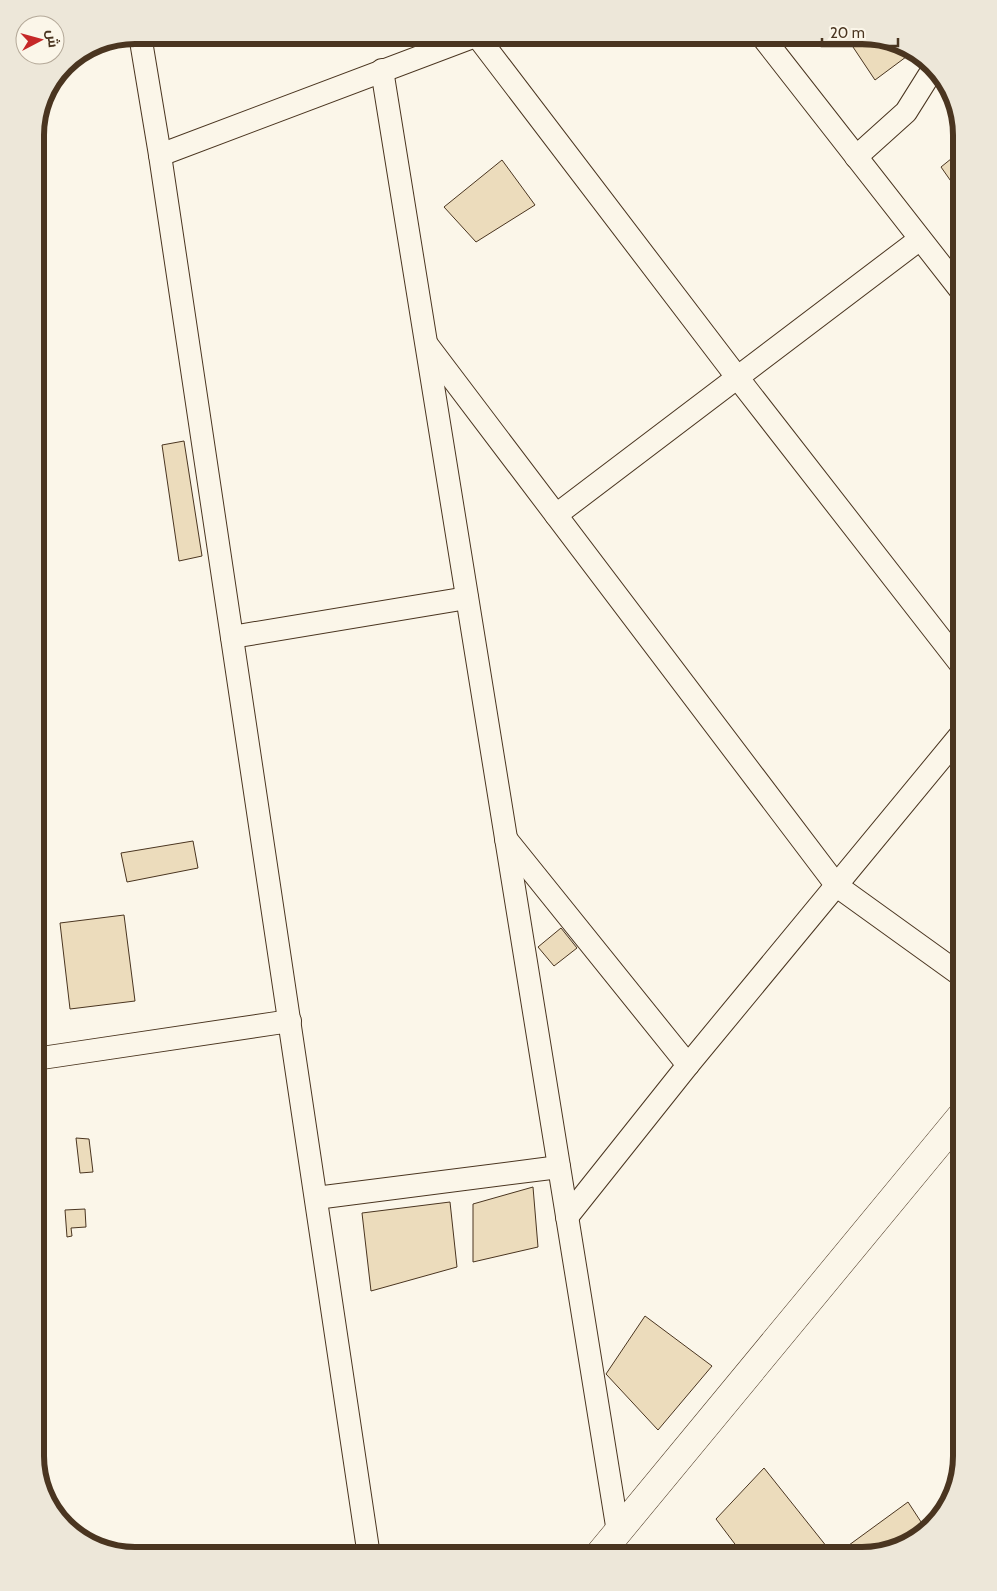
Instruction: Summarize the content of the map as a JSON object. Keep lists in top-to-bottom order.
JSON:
{
  "scale_bar": "20 m",
  "north": "right"
}
